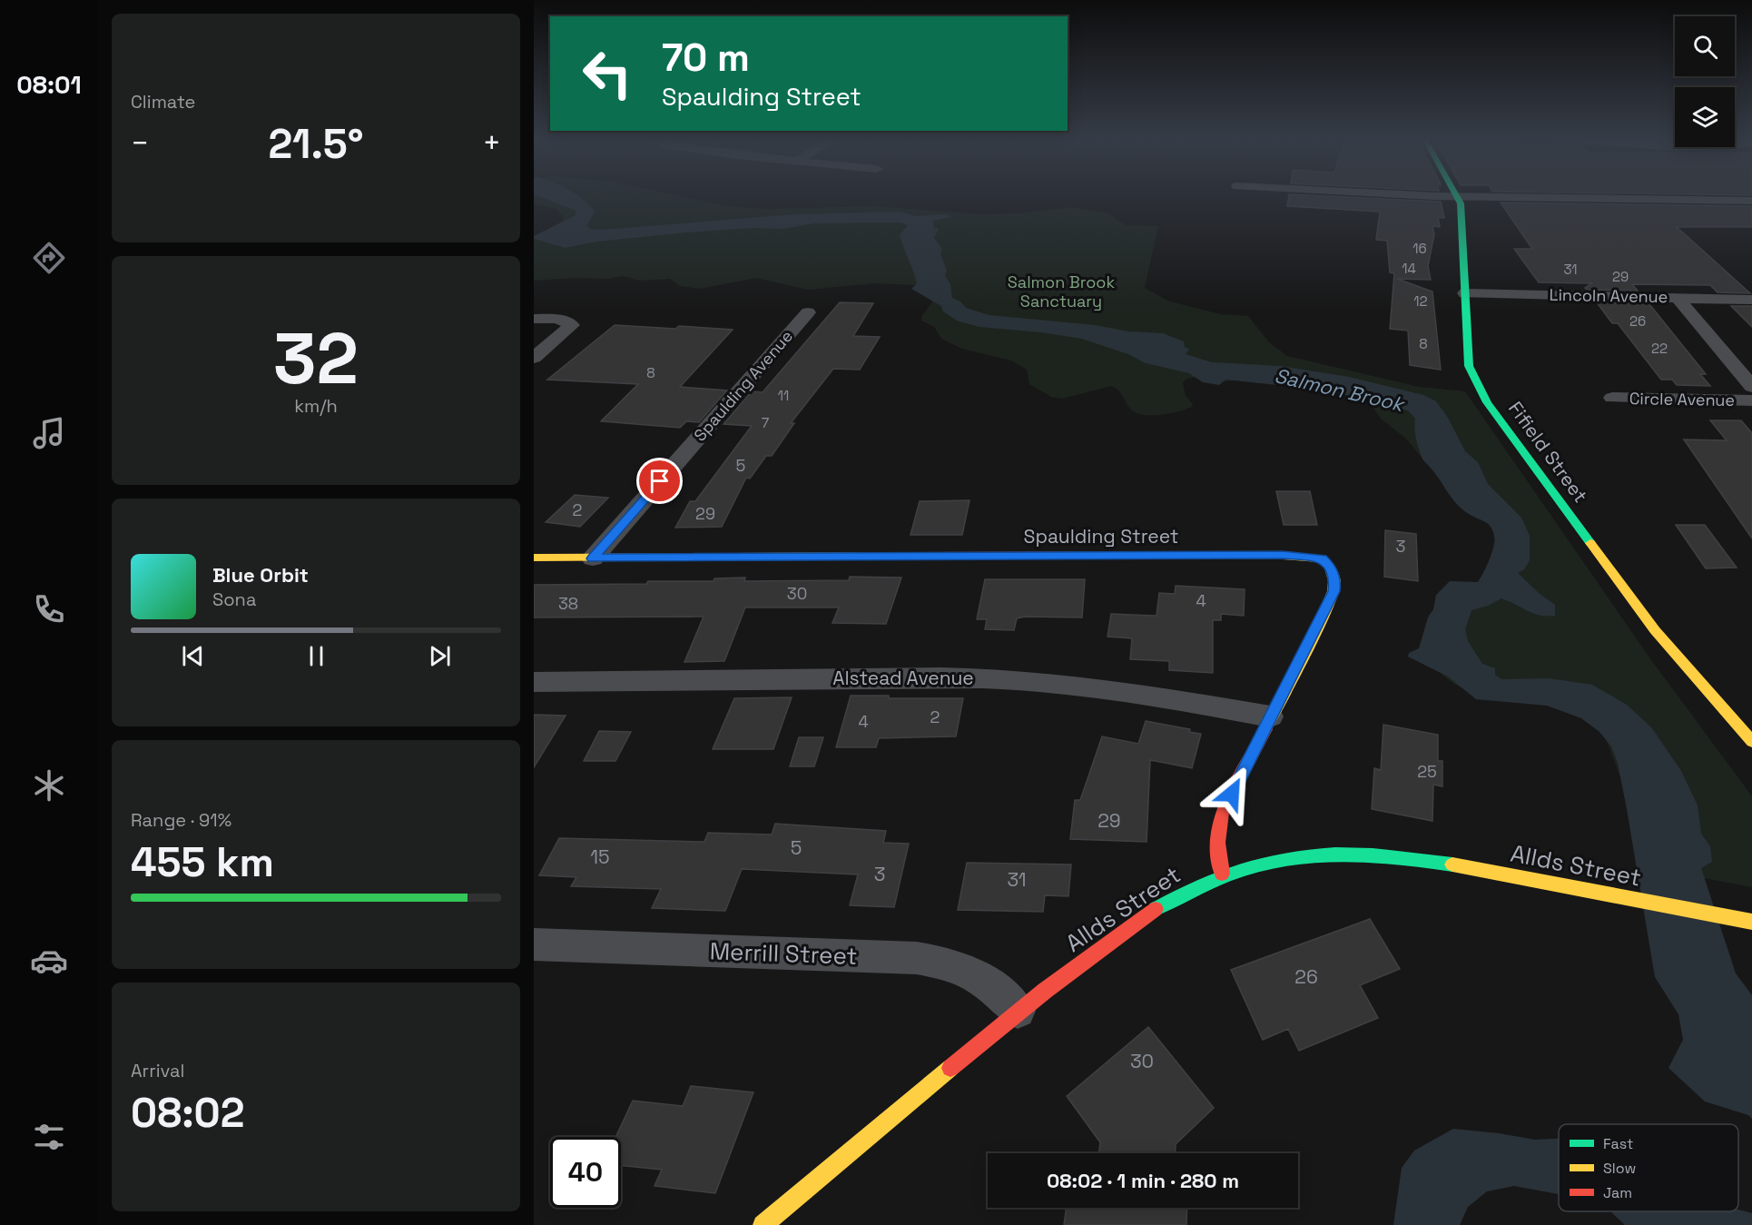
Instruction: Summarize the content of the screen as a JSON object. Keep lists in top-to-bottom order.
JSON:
{
  "streets": {
    "street": [
      "Lincoln Avenue",
      "Spaulding Avenue",
      "Circle Avenue",
      "Fifield Street",
      "Spaulding Street",
      "Alstead Avenue",
      "Allds Street",
      "Merrill Street"
    ]
  },
  "crossings": [
    ["Lincoln Avenue", "Fifield Street"],
    ["Spaulding Avenue", "Spaulding Street"],
    ["Spaulding Street", "Alstead Avenue"],
    ["Spaulding Street", "Allds Street"],
    ["Allds Street", "Merrill Street"]
  ],
  "water": ["Salmon Brook"],
  "parks": ["Salmon Brook Sanctuary"],
  "house_numbers": [
    "16",
    "14",
    "31",
    "29",
    "12",
    "26",
    "8",
    "22",
    "8",
    "11",
    "7",
    "5",
    "2",
    "29",
    "3",
    "30",
    "4",
    "38",
    "2",
    "4",
    "25",
    "29",
    "5",
    "15",
    "3",
    "31",
    "26",
    "30"
  ],
  "legend": ["Fast", "Slow", "Jam"],
  "page": {
    "tabs": "08:01",
    "tile": [
      "Climate",
      ["32", "km/h"],
      ["Range · 91%", "455 km"],
      ["Arrival", "08:02"]
    ],
    "turn": ["70 m", "Spaulding Street"],
    "heat": ["−", "21.5°", "+"],
    "song": ["Blue Orbit", "Sona"],
    "limit": "40",
    "trip": "08:02 · 1 min · 280 m"
  }
}
